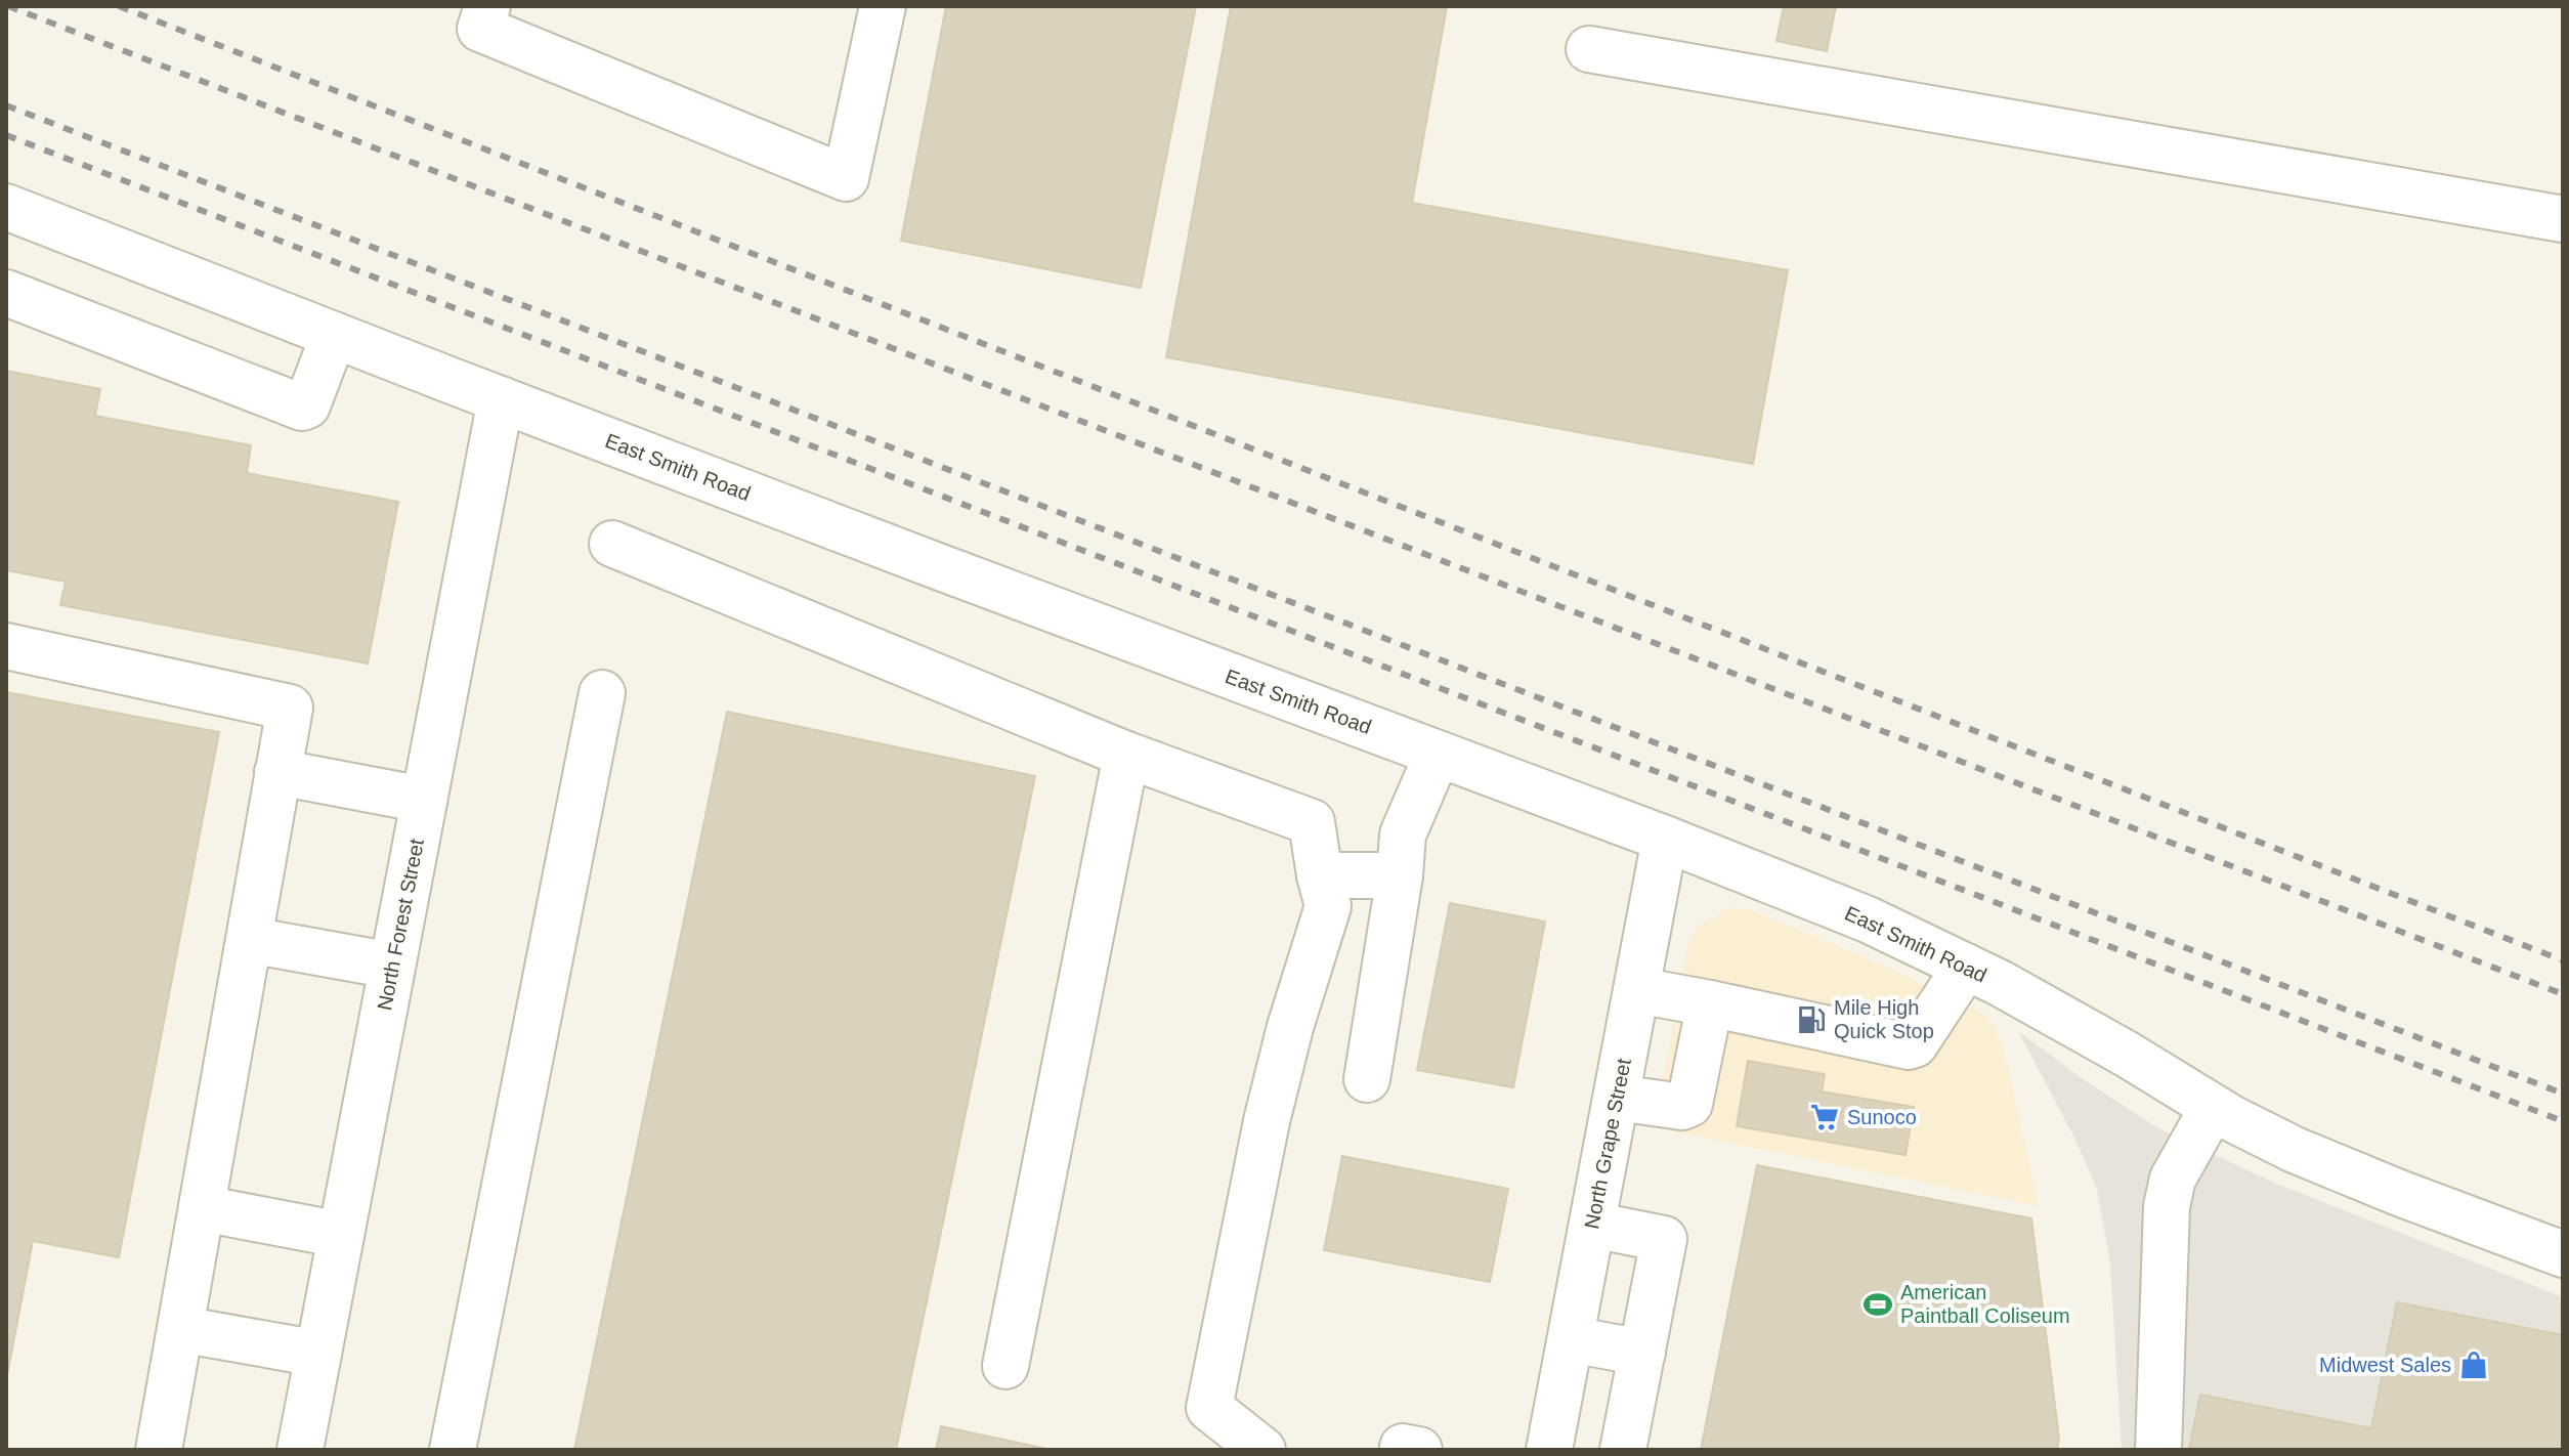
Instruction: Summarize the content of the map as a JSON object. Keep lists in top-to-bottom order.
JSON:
{
  "streets": {
    "street": ["East Smith Road", "North Forest Street", "North Grape Street"]
  },
  "crossings": [
    ["East Smith Road", "North Forest Street"],
    ["East Smith Road", "North Grape Street"]
  ],
  "places": {
    "fuel station": ["Mile High Quick Stop"],
    "supermarket": ["Sunoco"],
    "sports": ["American Paintball Coliseum"],
    "shop": ["Midwest Sales"]
  }
}
